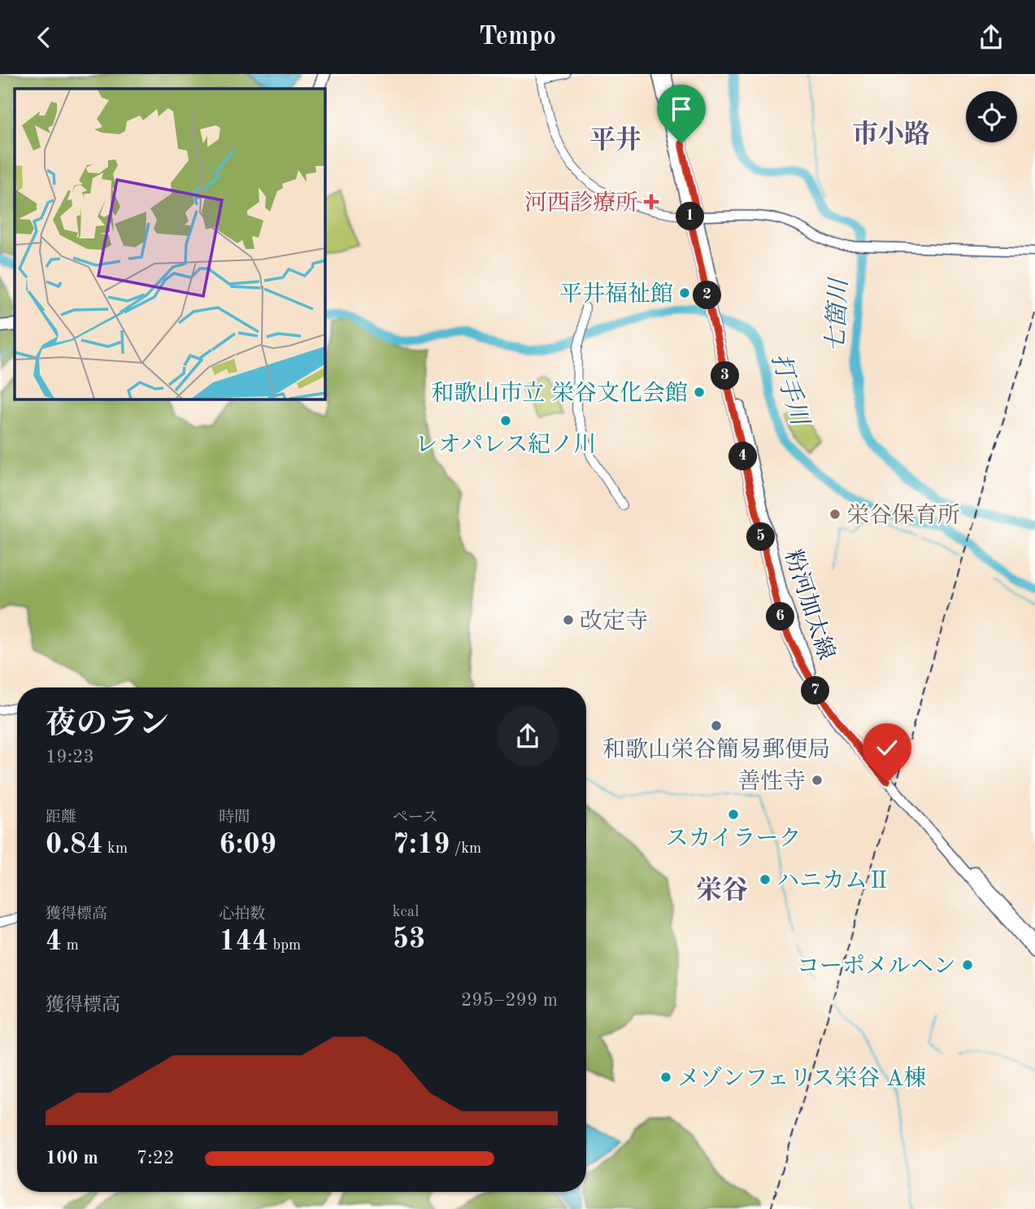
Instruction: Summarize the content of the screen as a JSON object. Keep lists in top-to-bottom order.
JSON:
{
  "streets": {
    "main road": ["粉河加太線"]
  },
  "districts": ["市小路", "平井", "栄谷"],
  "water": ["七箇川", "打手川"],
  "places": {
    "health": ["河西診療所"],
    "other": [
      "平井福祉館",
      "和歌山市立 栄谷文化会館",
      "レオパレス紀ノ川",
      "栄谷保育所",
      "改定寺",
      "和歌山栄谷簡易郵便局",
      "善性寺",
      "スカイラーク",
      "ハニカムⅡ",
      "コーポメルヘン",
      "メゾンフェリス栄谷 A棟"
    ]
  },
  "page": {
    "header": "Tempo",
    "pins": [
      "1",
      "2",
      "3",
      "4",
      "5",
      "6",
      "7"
    ],
    "heading": ["夜のラン", "19:23"],
    "stats": [
      ["距離", "0.84 km"],
      ["時間", "6:09"],
      ["ペース", "7:19 /km"],
      ["獲得標高", "4 m"],
      ["心拍数", "144 bpm"],
      ["kcal", "53"]
    ],
    "chart": ["獲得標高", "295–299 m"],
    "list": [
      {
        "name": "100 m",
        "note": "7:22"
      }
    ]
  }
}
